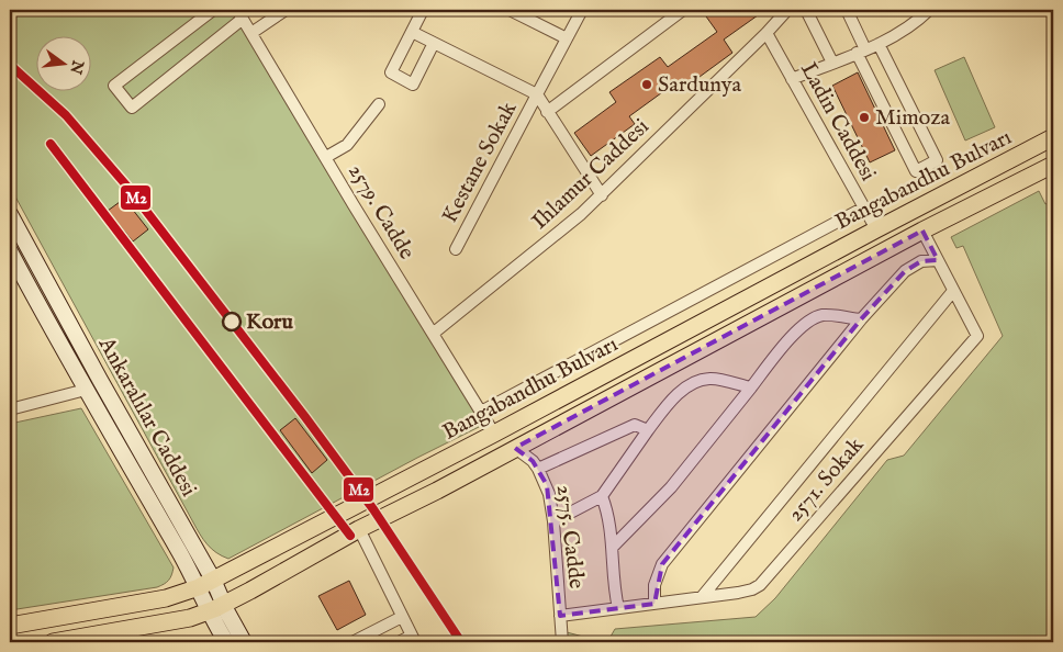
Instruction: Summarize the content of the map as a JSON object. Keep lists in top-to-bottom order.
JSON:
{
  "streets": {
    "main road": ["Bangabandhu Bulvarı", "Ankaralılar Caddesi"],
    "street": [
      "Ladin Caddesi",
      "Kestane Sokak",
      "Ihlamur Caddesi",
      "2579. Cadde",
      "2571. Sokak",
      "2575. Cadde"
    ]
  },
  "crossings": [
    ["Ladin Caddesi", "Ihlamur Caddesi"],
    ["Ladin Caddesi", "Bangabandhu Bulvarı"],
    ["Ihlamur Caddesi", "2579. Cadde"],
    ["Bangabandhu Bulvarı", "2579. Cadde"],
    ["Bangabandhu Bulvarı", "Ankaralılar Caddesi"],
    ["Bangabandhu Bulvarı", "2571. Sokak"],
    ["Bangabandhu Bulvarı", "2575. Cadde"],
    ["2571. Sokak", "2575. Cadde"]
  ],
  "places": ["Sardunya", "Mimoza", "Koru"],
  "lines": ["transit line M2"],
  "north": "right"
}
